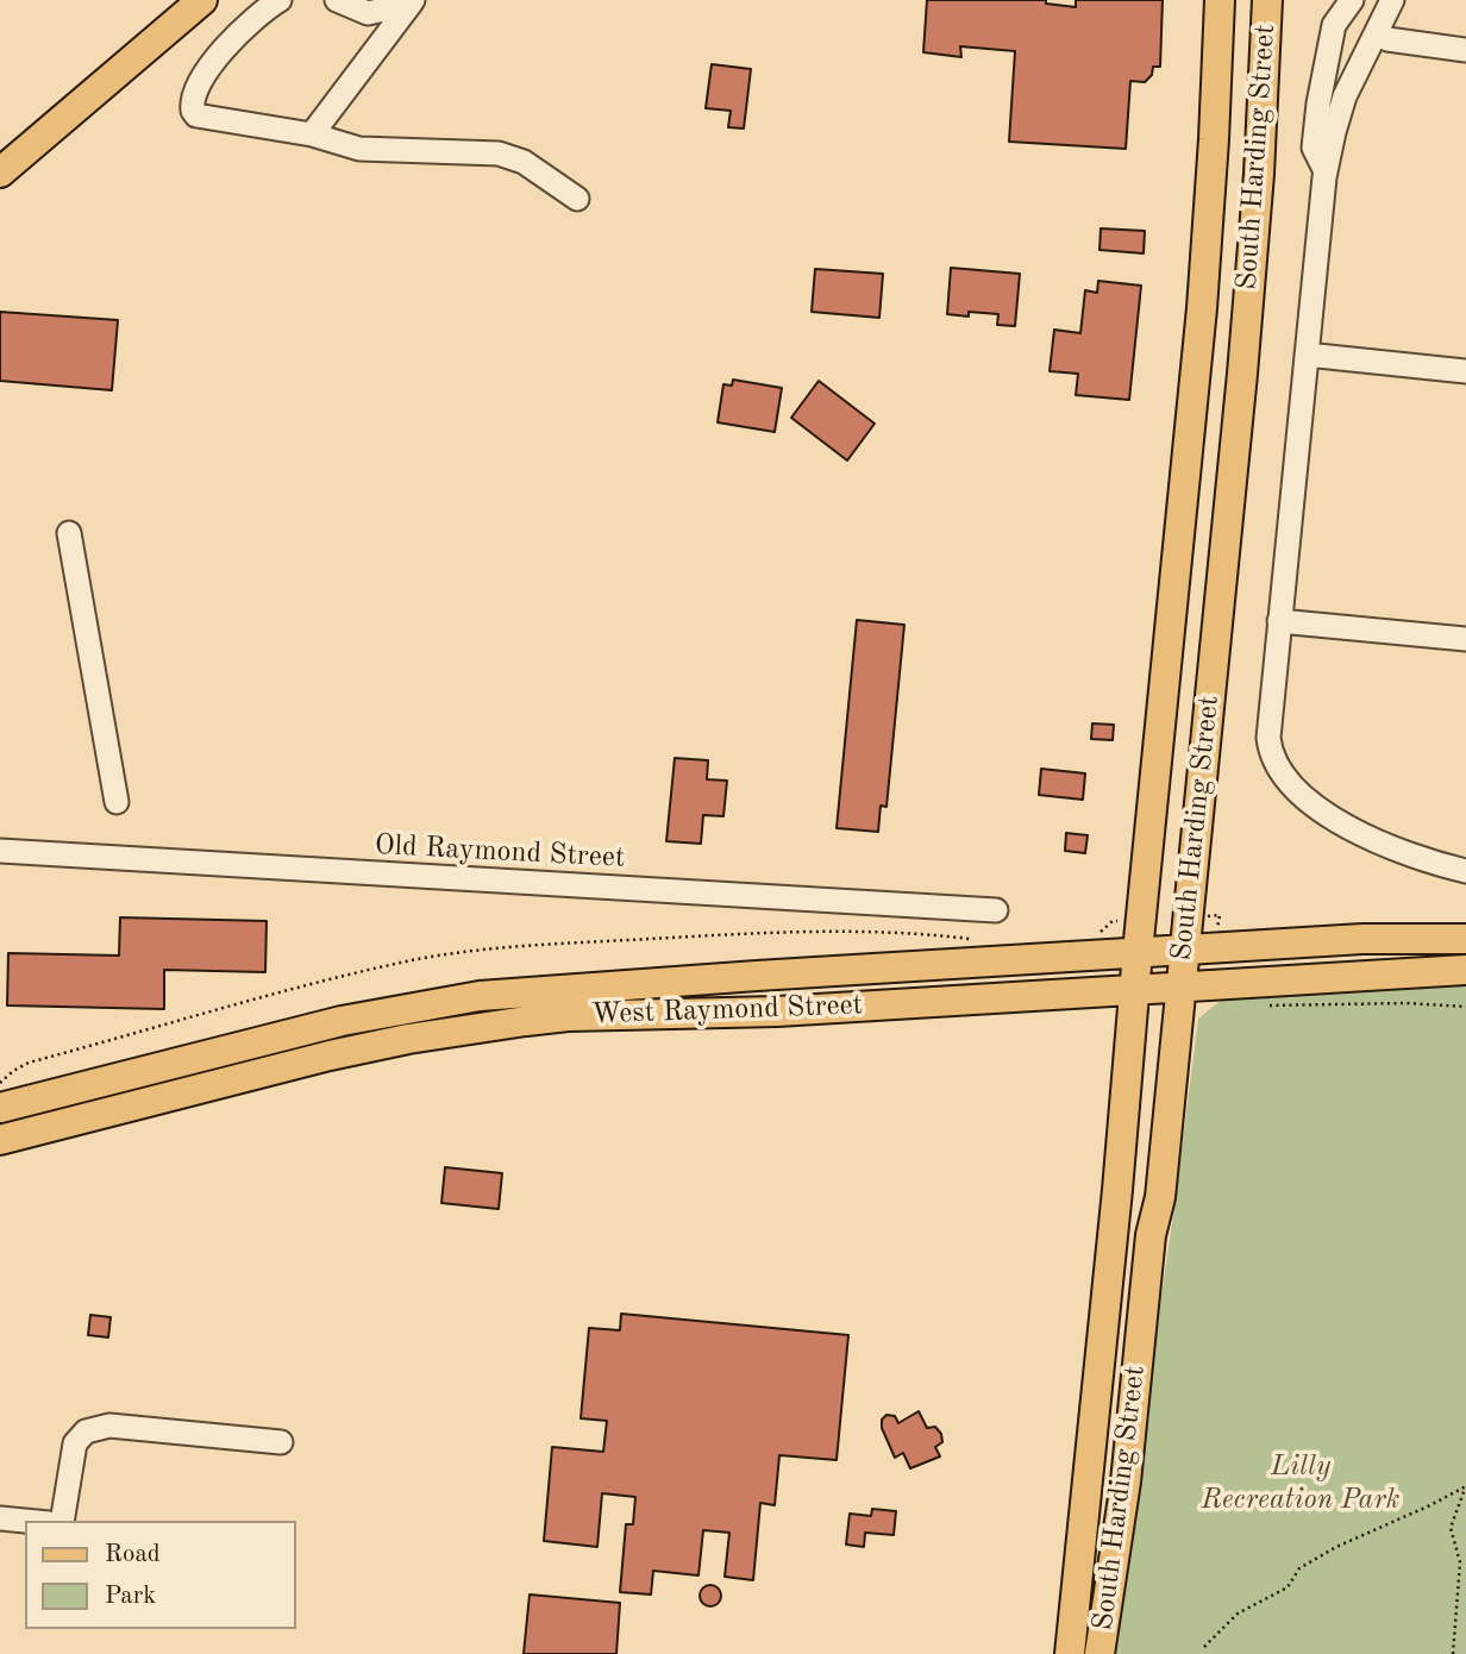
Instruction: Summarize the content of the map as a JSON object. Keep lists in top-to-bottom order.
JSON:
{
  "streets": {
    "main road": ["South Harding Street", "West Raymond Street"],
    "street": ["Old Raymond Street"]
  },
  "crossings": [
    ["South Harding Street", "West Raymond Street"]
  ],
  "parks": ["Lilly Recreation Park"],
  "legend": ["Road", "Park"]
}
